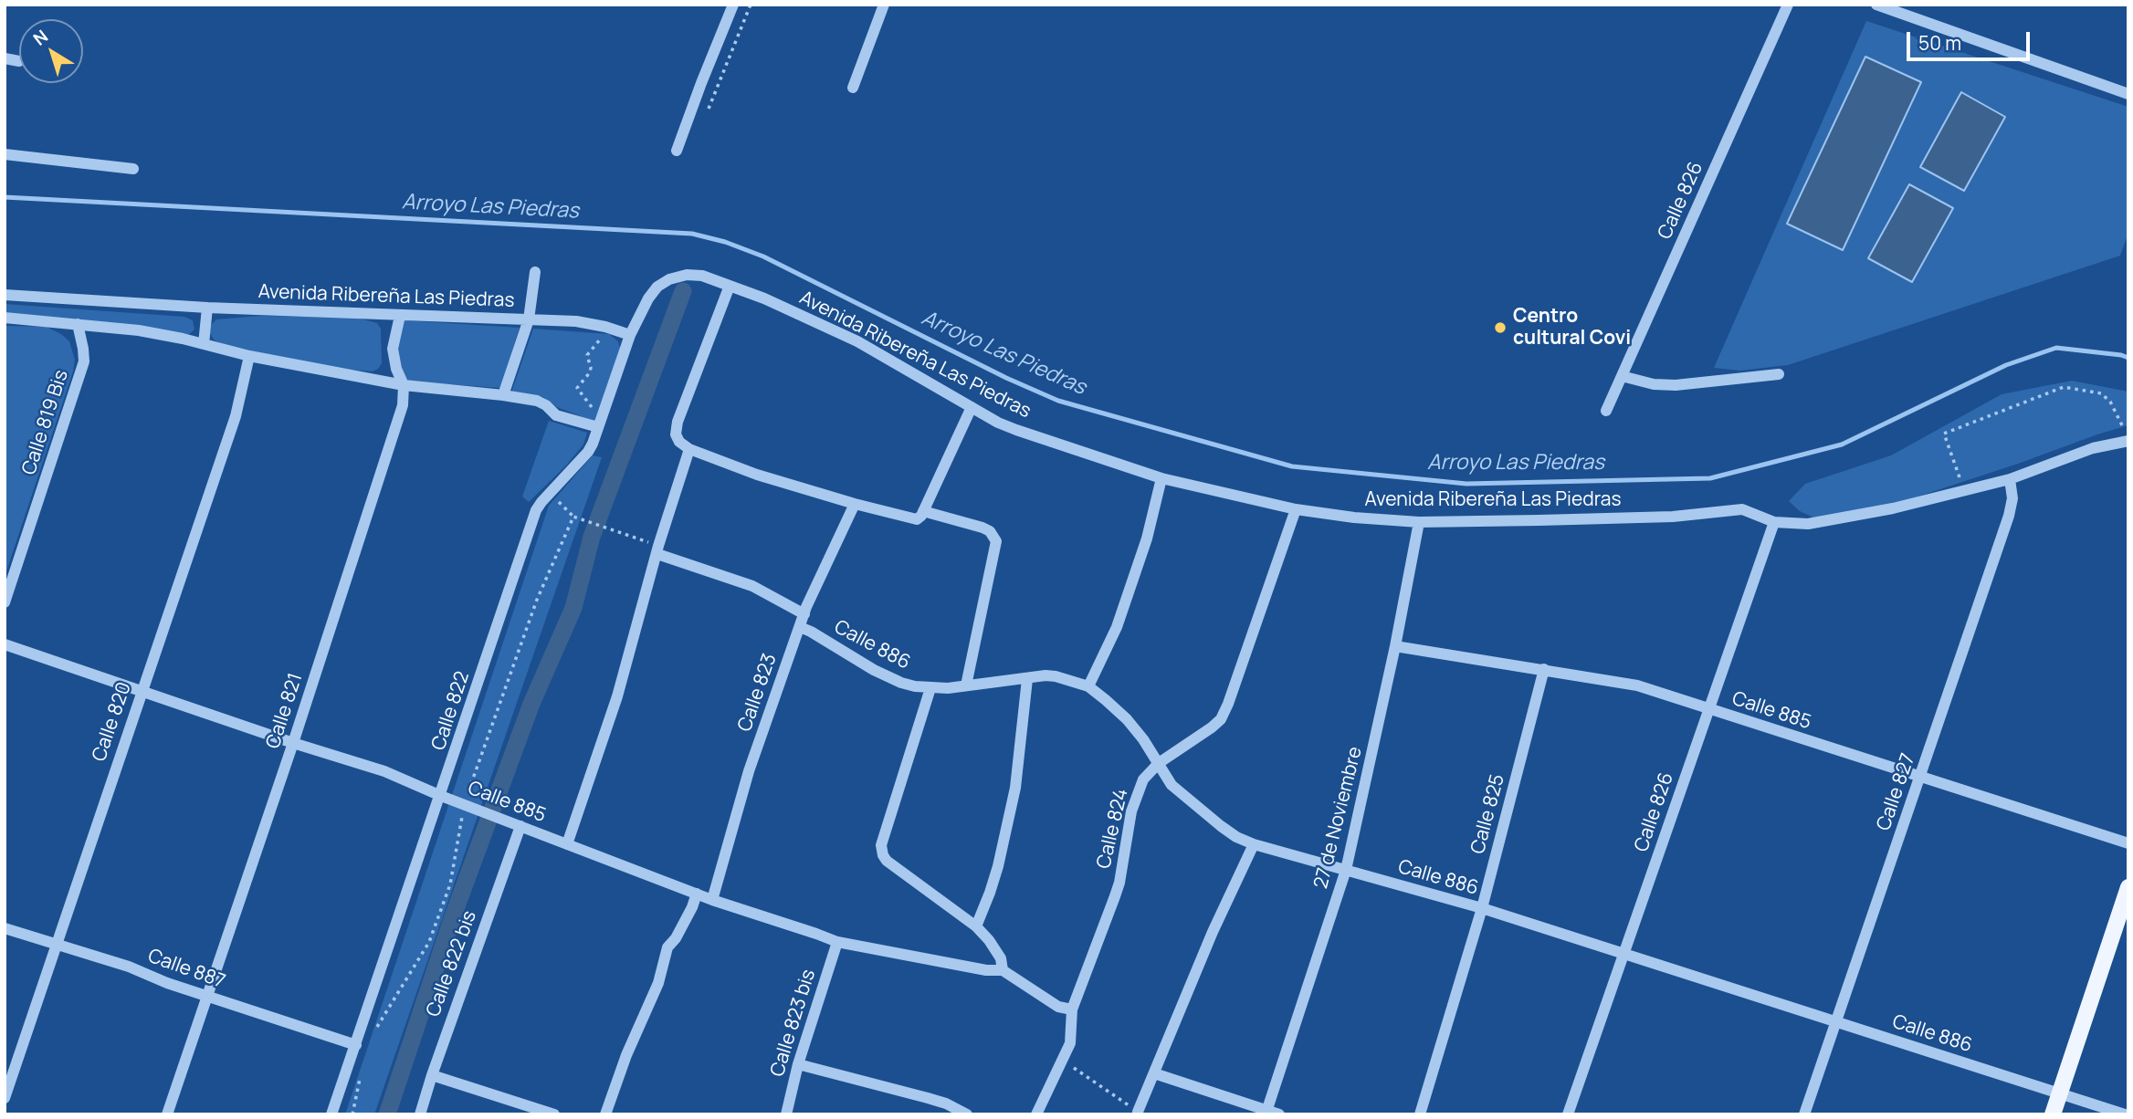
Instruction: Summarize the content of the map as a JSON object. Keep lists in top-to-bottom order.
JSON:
{
  "streets": {
    "street": [
      "Calle 826",
      "Avenida Ribereña Las Piedras",
      "Calle 819 Bis",
      "Calle 886",
      "Calle 823",
      "Calle 821",
      "Calle 822",
      "Calle 885",
      "Calle 820",
      "Calle 827",
      "Calle 825",
      "27 de Noviembre",
      "Calle 824",
      "Calle 822 bis",
      "Calle 887",
      "Calle 823 bis"
    ]
  },
  "crossings": [
    ["Calle 826", "Avenida Ribereña Las Piedras"],
    ["Calle 826", "Calle 886"],
    ["Calle 826", "Calle 885"],
    ["Avenida Ribereña Las Piedras", "Calle 821"],
    ["Avenida Ribereña Las Piedras", "Calle 822"],
    ["Avenida Ribereña Las Piedras", "Calle 827"],
    ["Avenida Ribereña Las Piedras", "27 de Noviembre"],
    ["Avenida Ribereña Las Piedras", "Calle 824"],
    ["Calle 886", "Calle 823"],
    ["Calle 886", "Calle 827"],
    ["Calle 886", "Calle 825"],
    ["Calle 886", "27 de Noviembre"],
    ["Calle 886", "Calle 824"],
    ["Calle 823", "Calle 885"],
    ["Calle 821", "Calle 885"],
    ["Calle 821", "Calle 887"],
    ["Calle 822", "Calle 885"],
    ["Calle 822", "Calle 887"],
    ["Calle 885", "Calle 820"],
    ["Calle 885", "Calle 827"],
    ["Calle 885", "Calle 825"],
    ["Calle 885", "27 de Noviembre"],
    ["Calle 885", "Calle 822 bis"],
    ["Calle 885", "Calle 823 bis"],
    ["Calle 820", "Calle 887"]
  ],
  "water": ["Arroyo Las Piedras"],
  "places": ["Centro cultural Covi"],
  "scale_bar": "50 m",
  "north": "top left"
}
